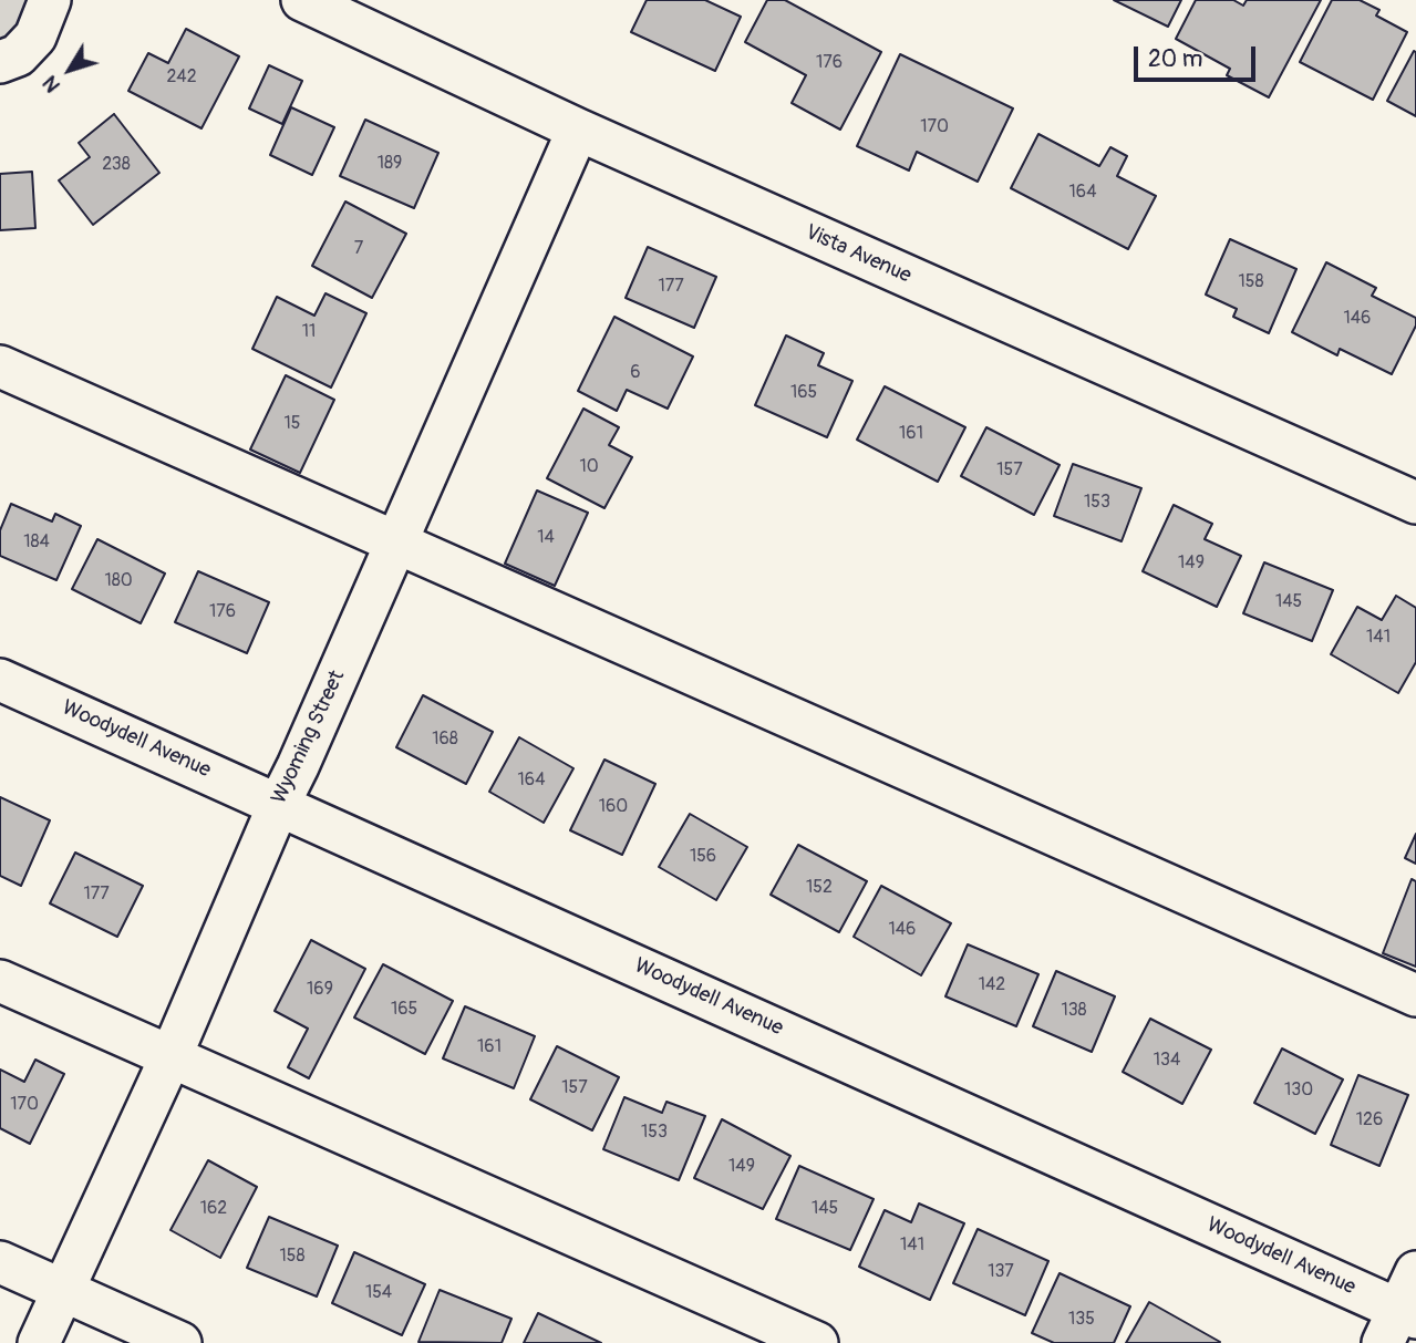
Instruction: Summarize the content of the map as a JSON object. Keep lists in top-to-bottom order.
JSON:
{
  "streets": {
    "street": ["Vista Avenue", "Wyoming Street", "Woodydell Avenue"]
  },
  "crossings": [
    ["Vista Avenue", "Wyoming Street"],
    ["Wyoming Street", "Woodydell Avenue"]
  ],
  "house_numbers": [
    "176",
    "242",
    "170",
    "189",
    "238",
    "164",
    "7",
    "158",
    "177",
    "146",
    "11",
    "6",
    "165",
    "15",
    "161",
    "10",
    "157",
    "153",
    "14",
    "184",
    "149",
    "180",
    "145",
    "176",
    "141",
    "168",
    "164",
    "160",
    "156",
    "152",
    "177",
    "146",
    "142",
    "169",
    "165",
    "138",
    "161",
    "134",
    "157",
    "130",
    "170",
    "126",
    "153",
    "149",
    "162",
    "145",
    "141",
    "158",
    "137",
    "154",
    "135"
  ],
  "scale_bar": "20 m",
  "north": "bottom left"
}
